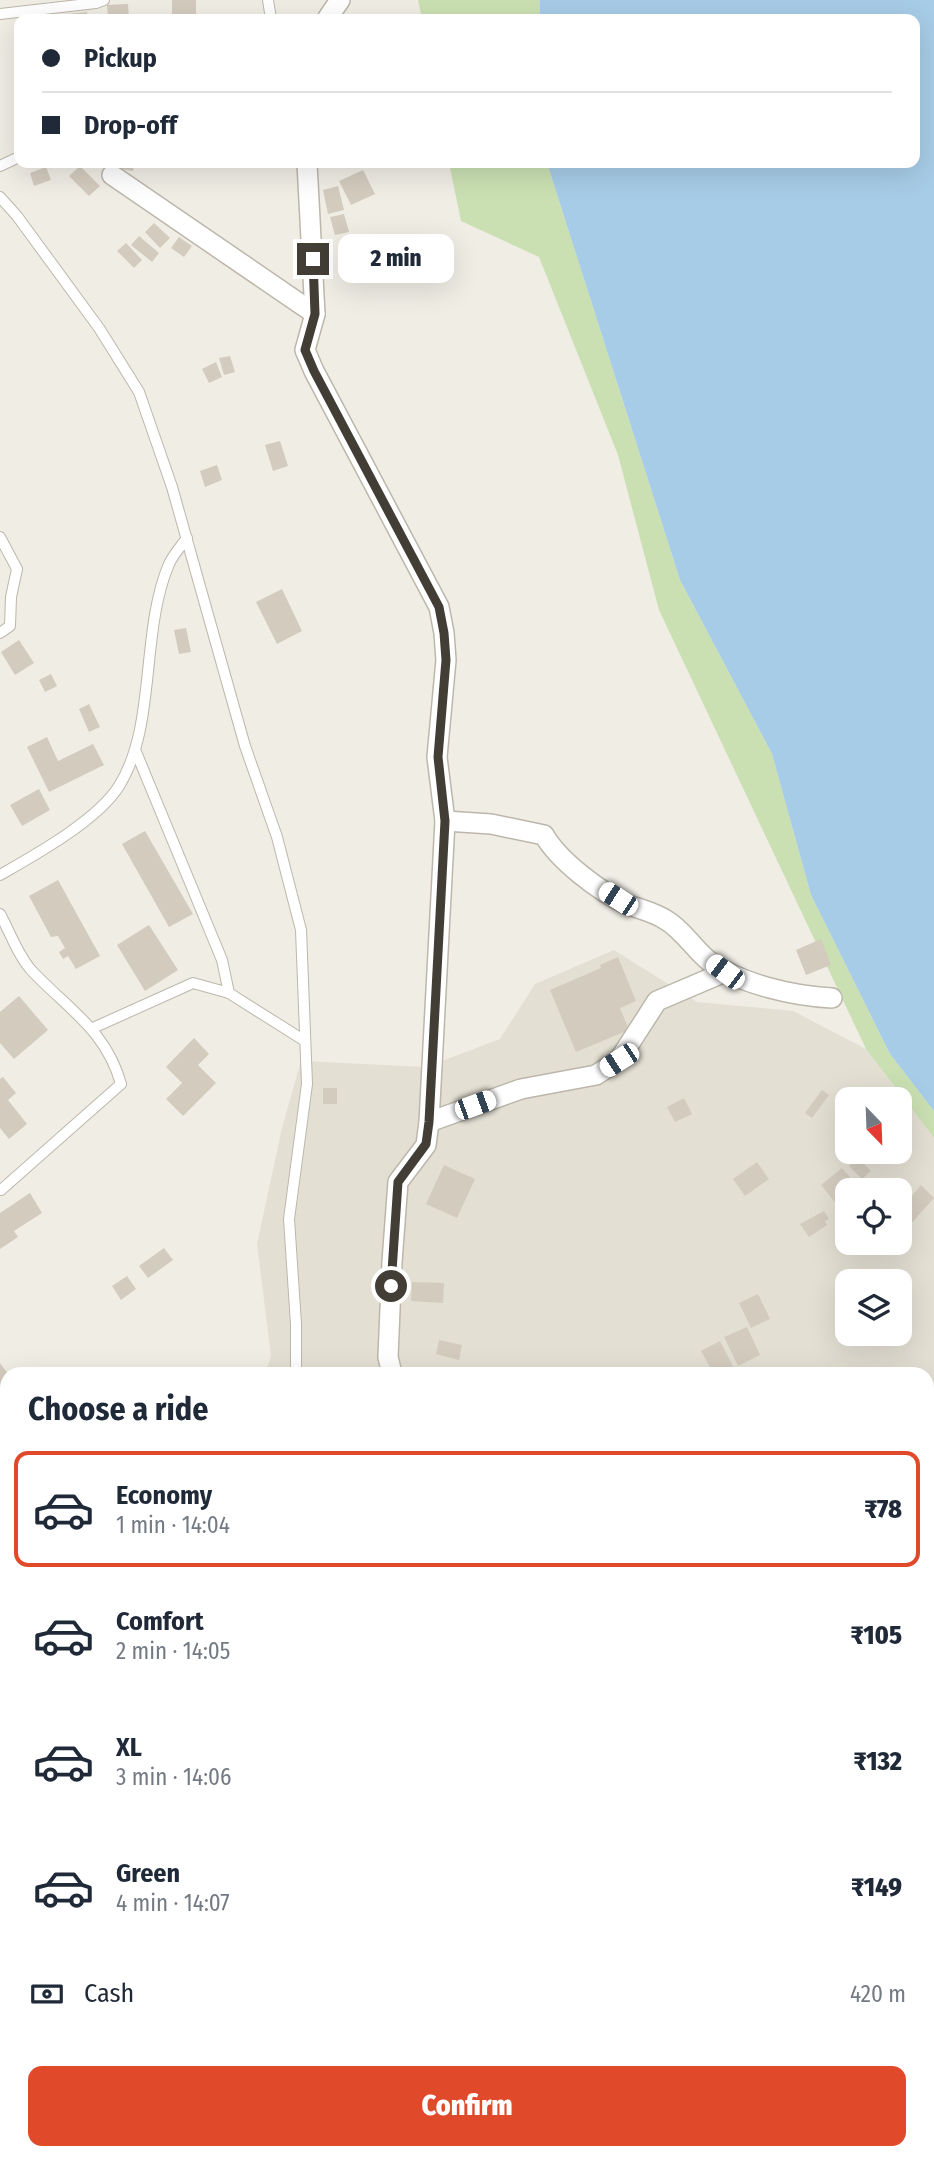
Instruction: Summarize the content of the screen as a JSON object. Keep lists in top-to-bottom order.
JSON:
{
  "north": "bottom right",
  "page": {
    "banner": ["Pickup", "Drop-off"],
    "bubble": "2 min",
    "heading": "Choose a ride",
    "list": [
      {
        "name": "Economy",
        "note": "1 min · 14:04",
        "value": "₹78"
      },
      {
        "name": "Comfort",
        "note": "2 min · 14:05",
        "value": "₹105"
      },
      {
        "name": "XL",
        "note": "3 min · 14:06",
        "value": "₹132"
      },
      {
        "name": "Green",
        "note": "4 min · 14:07",
        "value": "₹149"
      }
    ],
    "pay": ["Cash", "420 m"],
    "buttons": "Confirm"
  }
}
